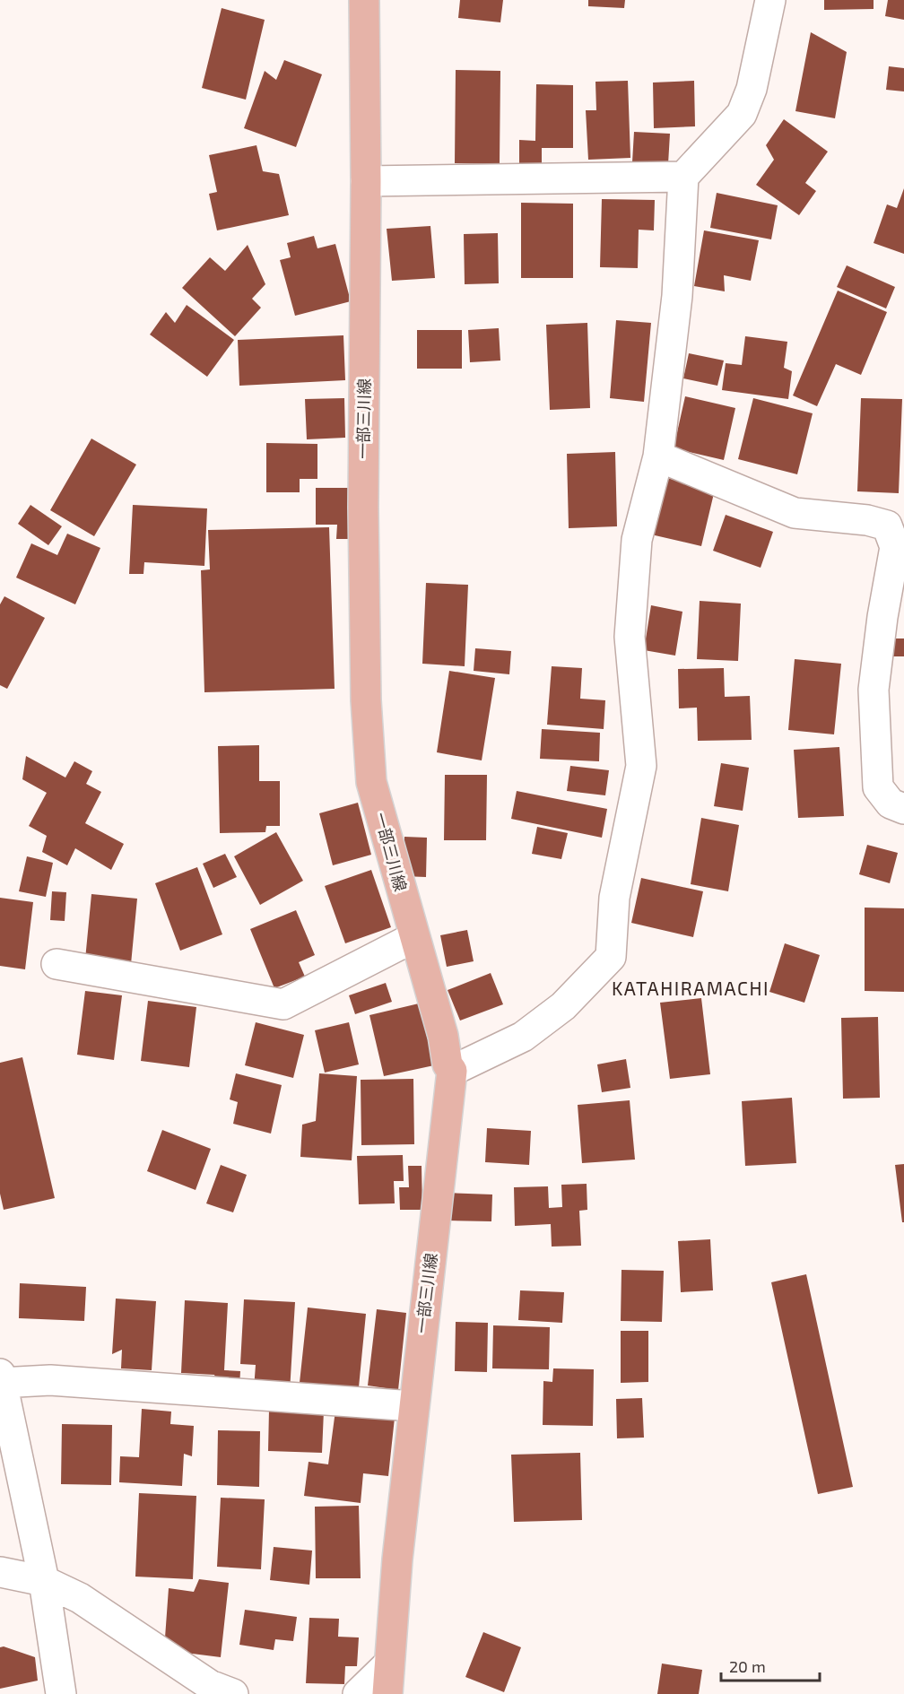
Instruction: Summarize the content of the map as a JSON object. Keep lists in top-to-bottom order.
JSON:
{
  "streets": {
    "main road": ["一部三川線"]
  },
  "districts": ["KATAHIRAMACHI"],
  "scale_bar": "20 m"
}
